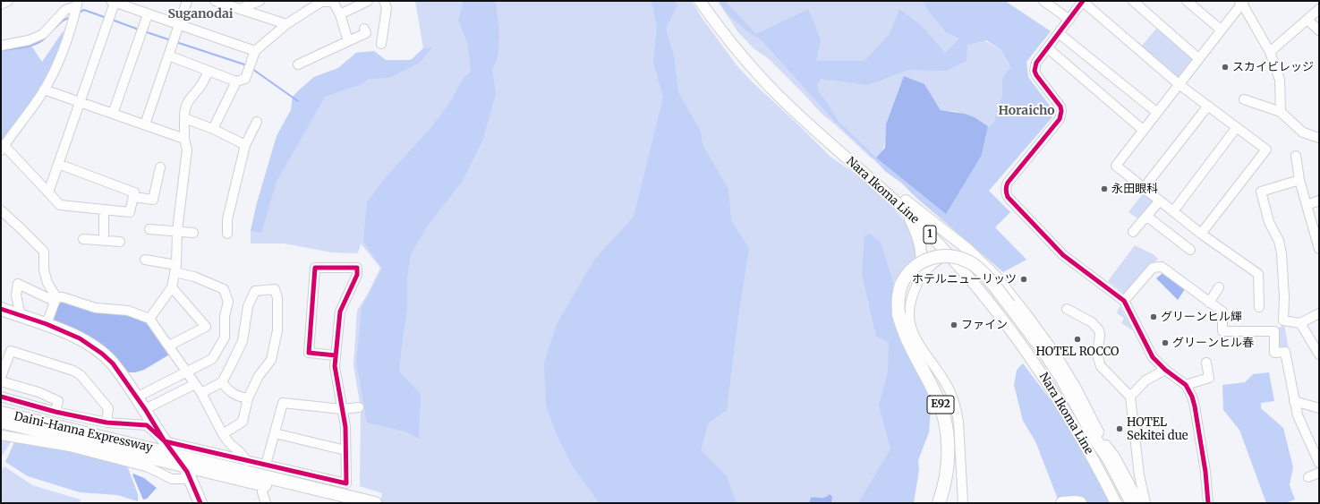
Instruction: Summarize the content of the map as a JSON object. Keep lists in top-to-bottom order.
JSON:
{
  "streets": {
    "highway": ["E92", "Daini-Hanna Expressway"],
    "main road": ["Nara Ikoma Line", "1"]
  },
  "crossings": [
    ["Nara Ikoma Line", "E92"]
  ],
  "districts": ["Suganodai", "Horaicho"],
  "places": [
    "スカイビレッジ",
    "永田眼科",
    "ホテルニューリッツ",
    "グリーンヒル輝",
    "ファイン",
    "HOTEL ROCCO",
    "グリーンヒル春",
    "HOTEL Sekitei due"
  ]
}
